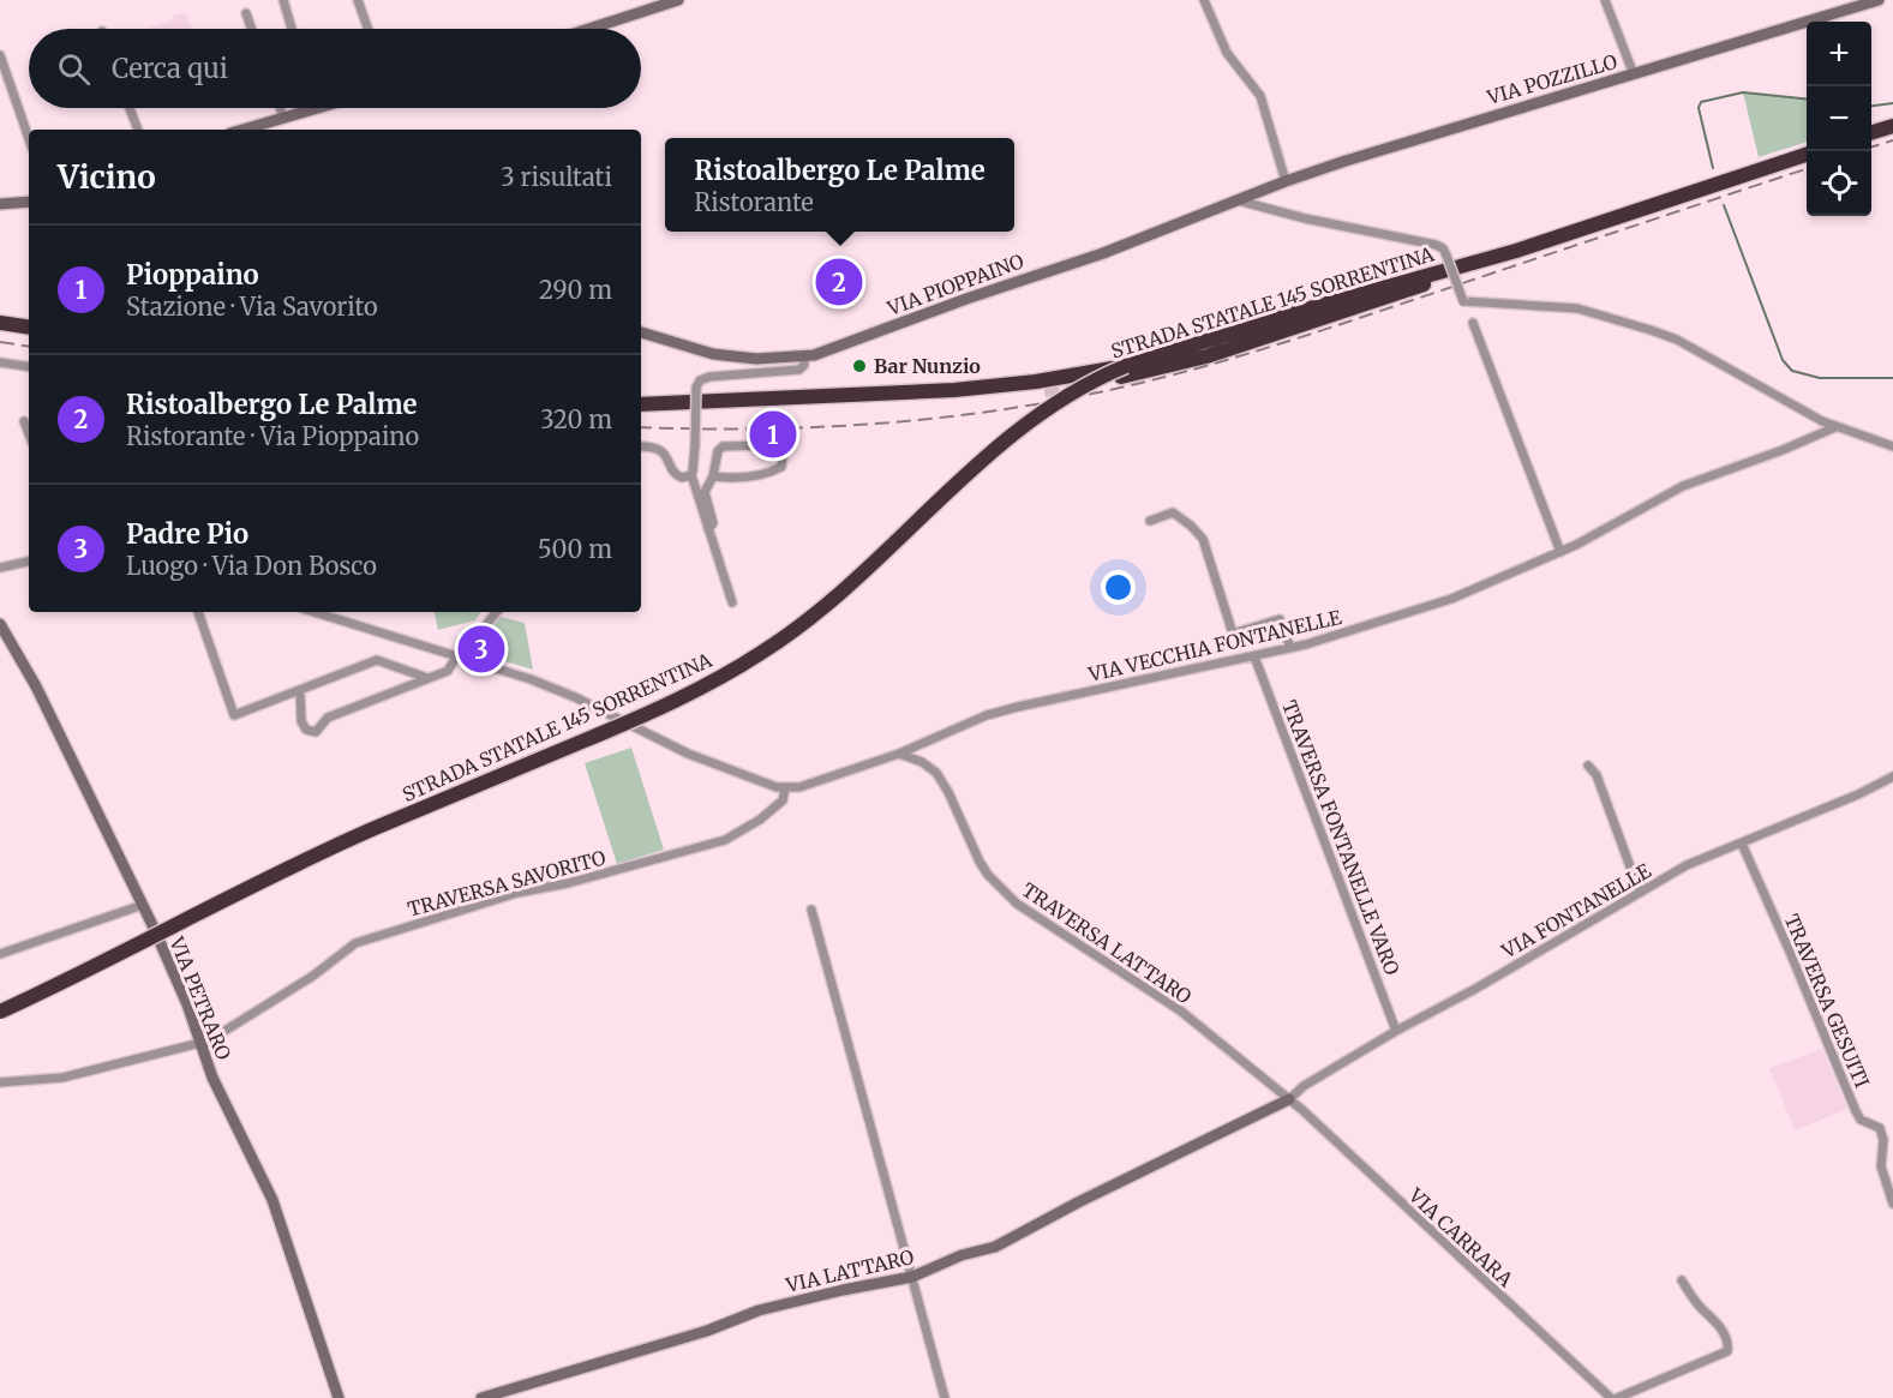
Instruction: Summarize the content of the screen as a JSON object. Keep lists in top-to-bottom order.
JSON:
{
  "streets": {
    "highway": ["STRADA STATALE 145 SORRENTINA"],
    "street": [
      "VIA POZZILLO",
      "VIA PIOPPAINO",
      "VIA VECCHIA FONTANELLE",
      "TRAVERSA FONTANELLE VARO",
      "TRAVERSA SAVORITO",
      "VIA FONTANELLE",
      "TRAVERSA LATTARO",
      "VIA PETRARO",
      "TRAVERSA GESUITI",
      "VIA CARRARA",
      "VIA LATTARO"
    ]
  },
  "crossings": [
    ["VIA POZZILLO", "VIA PIOPPAINO"],
    ["VIA VECCHIA FONTANELLE", "TRAVERSA FONTANELLE VARO"],
    ["VIA VECCHIA FONTANELLE", "TRAVERSA LATTARO"],
    ["TRAVERSA FONTANELLE VARO", "VIA FONTANELLE"],
    ["TRAVERSA SAVORITO", "VIA PETRARO"],
    ["VIA FONTANELLE", "TRAVERSA LATTARO"],
    ["VIA FONTANELLE", "TRAVERSA GESUITI"],
    ["VIA FONTANELLE", "VIA CARRARA"],
    ["VIA FONTANELLE", "VIA LATTARO"],
    ["TRAVERSA LATTARO", "VIA CARRARA"],
    ["TRAVERSA LATTARO", "VIA LATTARO"],
    ["VIA CARRARA", "VIA LATTARO"]
  ],
  "places": ["Bar Nunzio"],
  "page": {
    "map_buttons": ["+", "−"],
    "search": "Cerca qui",
    "heading": ["Vicino", "3 risultati"],
    "popup": ["Ristoalbergo Le Palme", "Ristorante"],
    "list": [
      {
        "mark": "1",
        "name": "Pioppaino",
        "note": "Stazione · Via Savorito",
        "value": "290 m"
      },
      {
        "mark": "2",
        "name": "Ristoalbergo Le Palme",
        "note": "Ristorante · Via Pioppaino",
        "value": "320 m"
      },
      {
        "mark": "3",
        "name": "Padre Pio",
        "note": "Luogo · Via Don Bosco",
        "value": "500 m"
      }
    ],
    "pins": ["2", "1", "3"]
  }
}
